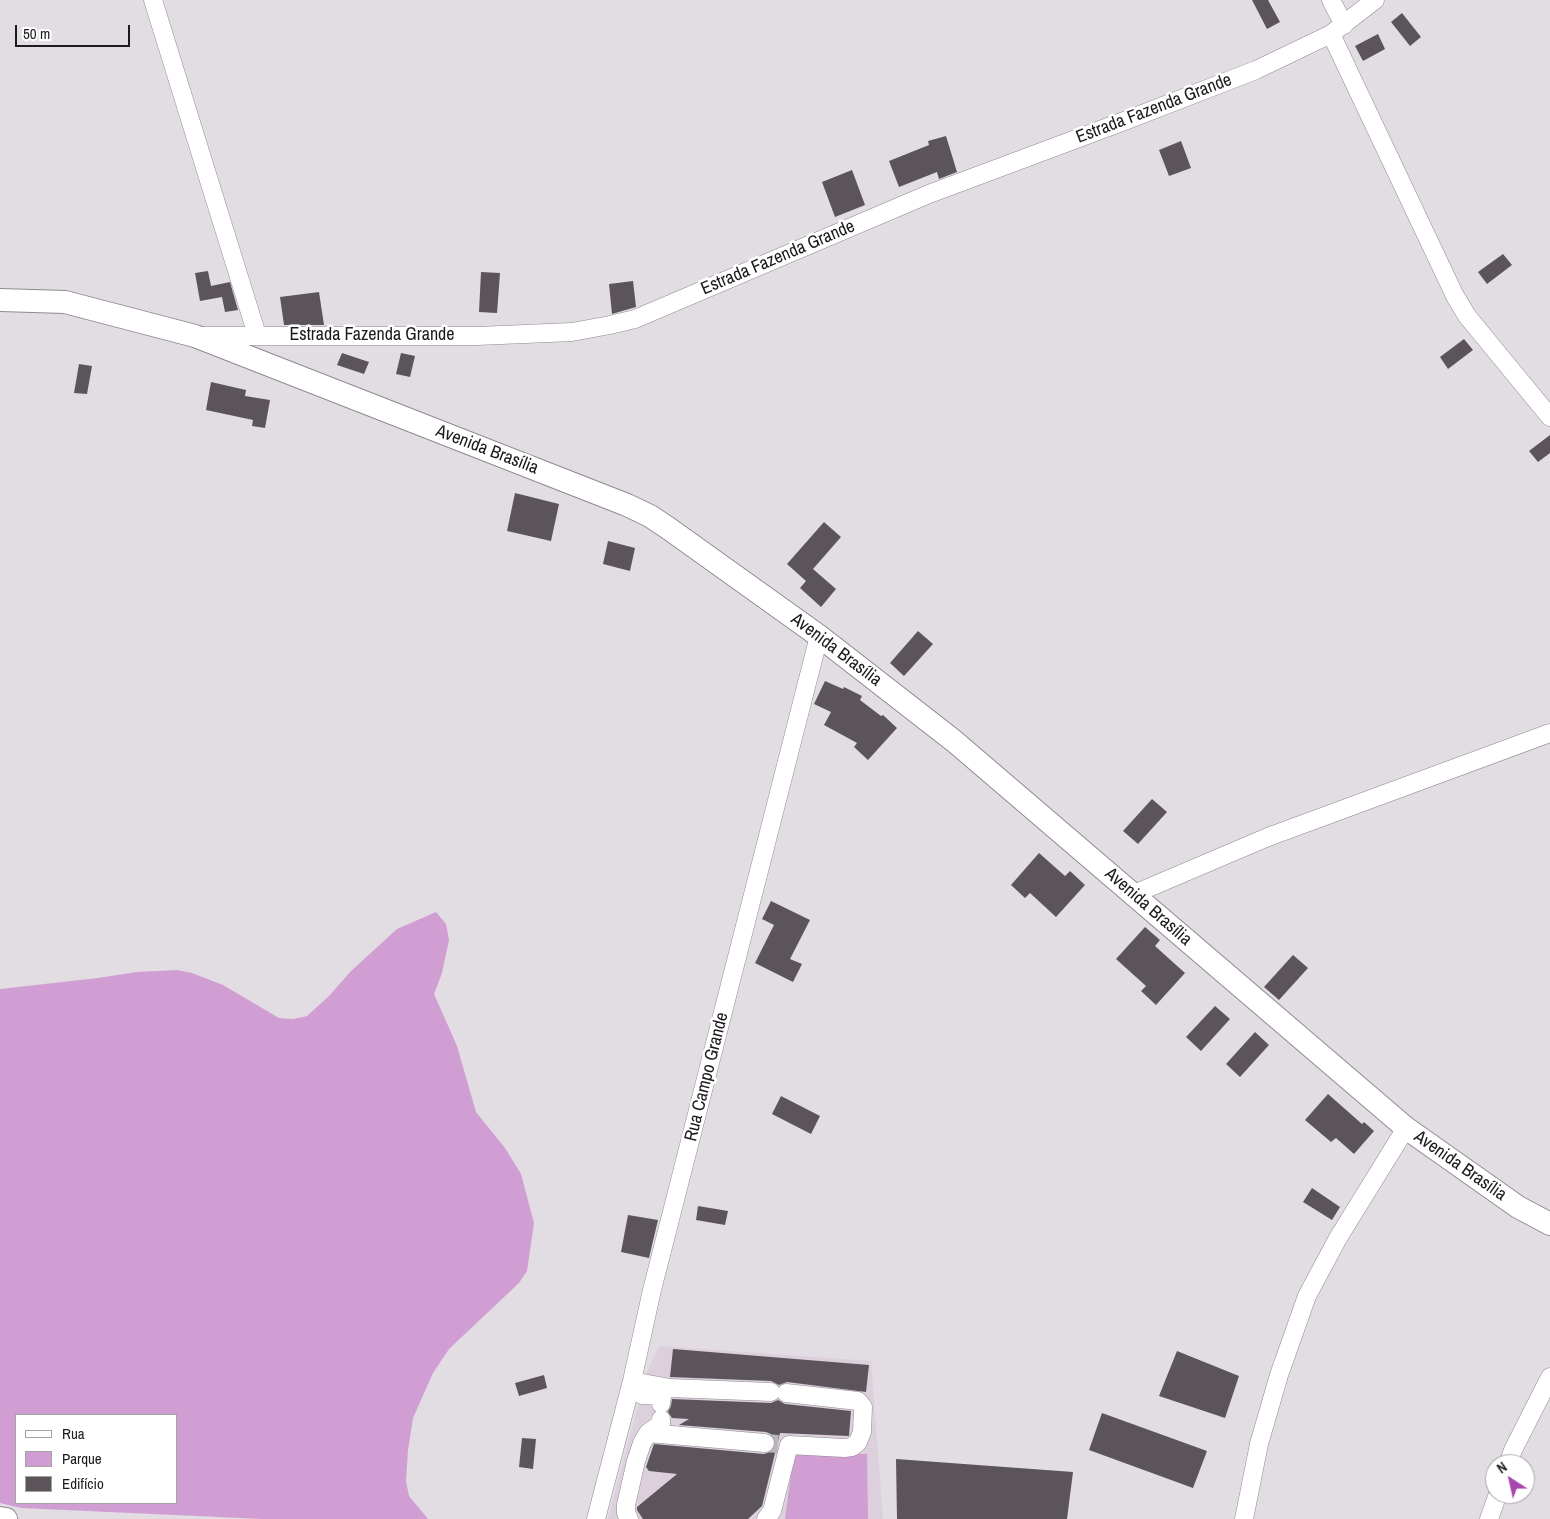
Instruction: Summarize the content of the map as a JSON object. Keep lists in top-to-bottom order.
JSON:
{
  "streets": {
    "main road": ["Avenida Brasília"],
    "street": ["Estrada Fazenda Grande", "Rua Campo Grande"]
  },
  "crossings": [
    ["Estrada Fazenda Grande", "Avenida Brasília"],
    ["Avenida Brasília", "Rua Campo Grande"]
  ],
  "legend": ["Rua", "Parque", "Edifício"],
  "scale_bar": "50 m",
  "north": "top left"
}
